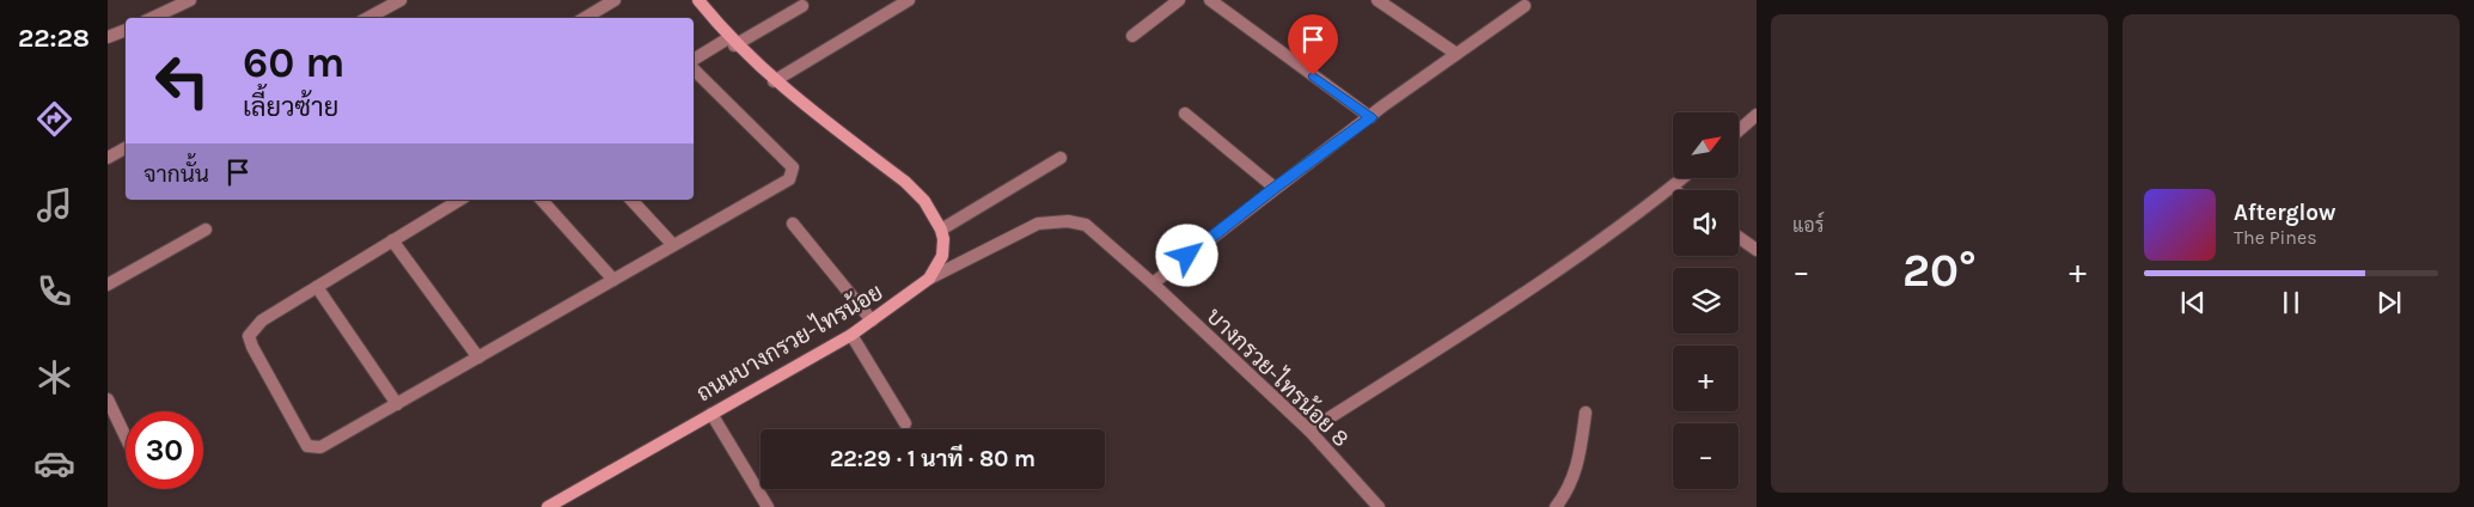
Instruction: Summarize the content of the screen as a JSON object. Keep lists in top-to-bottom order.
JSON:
{
  "streets": {
    "main road": ["ถนนบางกรวย-ไทรน้อย"],
    "street": ["บางกรวย-ไทรน้อย 8"]
  },
  "crossings": [
    ["ถนนบางกรวย-ไทรน้อย", "บางกรวย-ไทรน้อย 8"]
  ],
  "north": "top right",
  "page": {
    "tabs": "22:28",
    "tile": "แอร์",
    "turn": ["60 m", "เลี้ยวซ้าย"],
    "map_buttons": ["+", "−"],
    "then": "จากนั้น",
    "song": ["Afterglow", "The Pines"],
    "heat": ["−", "20°", "+"],
    "limit": "30",
    "trip": "22:29 · 1 นาที · 80 m"
  }
}
